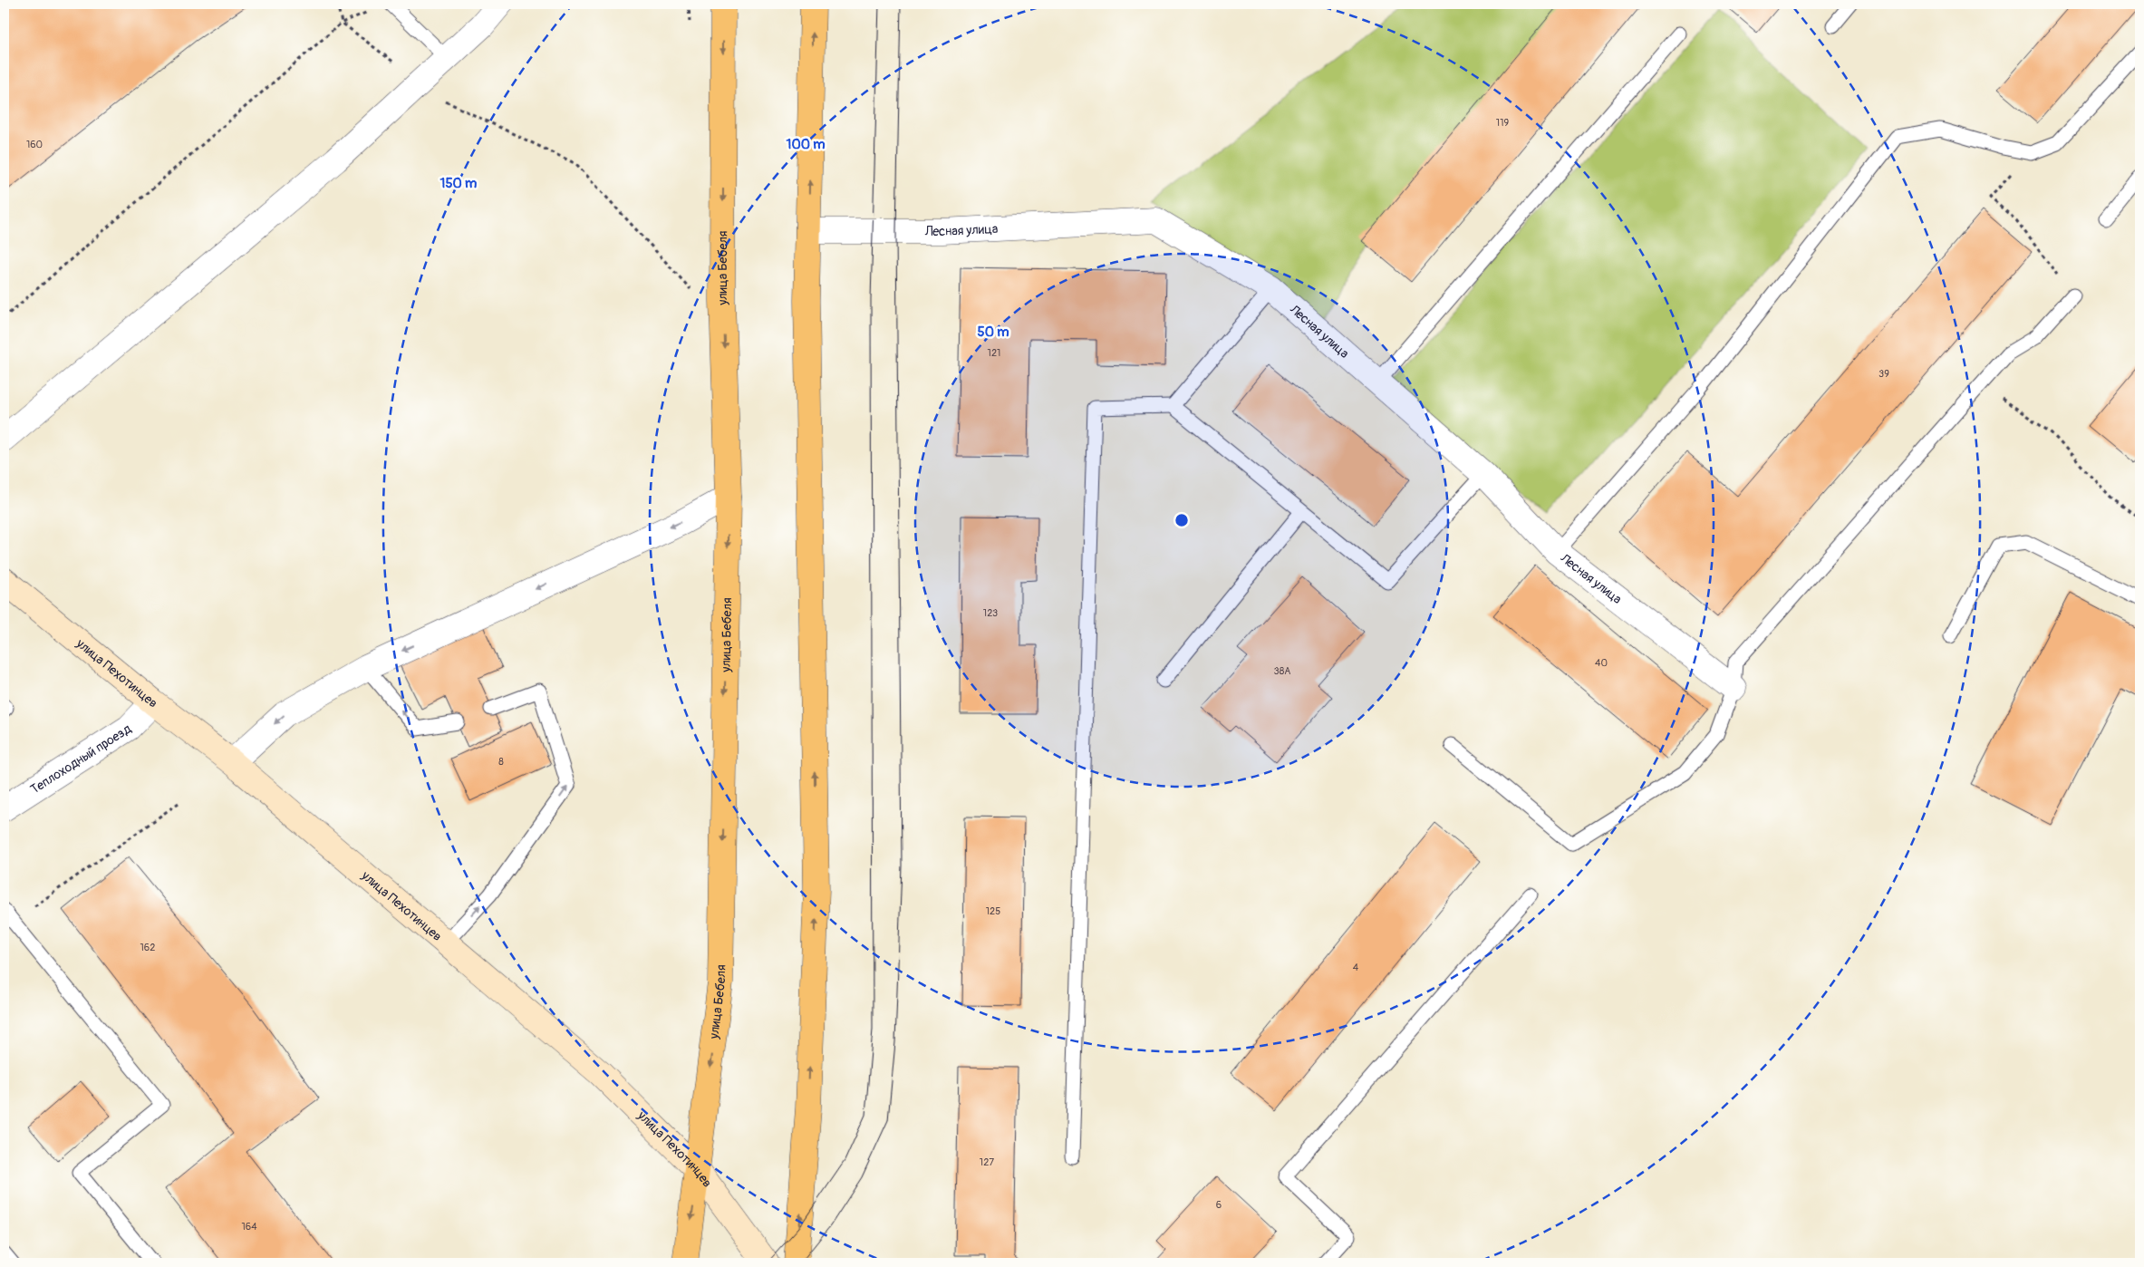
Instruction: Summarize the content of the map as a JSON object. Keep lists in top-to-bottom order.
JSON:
{
  "streets": {
    "main road": ["улица Бебеля", "улица Пехотинцев"],
    "street": ["Лесная улица", "Теплоходный проезд"]
  },
  "crossings": [
    ["улица Бебеля", "улица Пехотинцев"],
    ["улица Пехотинцев", "Теплоходный проезд"]
  ],
  "house_numbers": [
    "119",
    "160",
    "121",
    "39",
    "123",
    "40",
    "38А",
    "8",
    "125",
    "162",
    "4",
    "127",
    "6",
    "164"
  ],
  "rings": ["100 m", "150 m", "50 m"]
}
